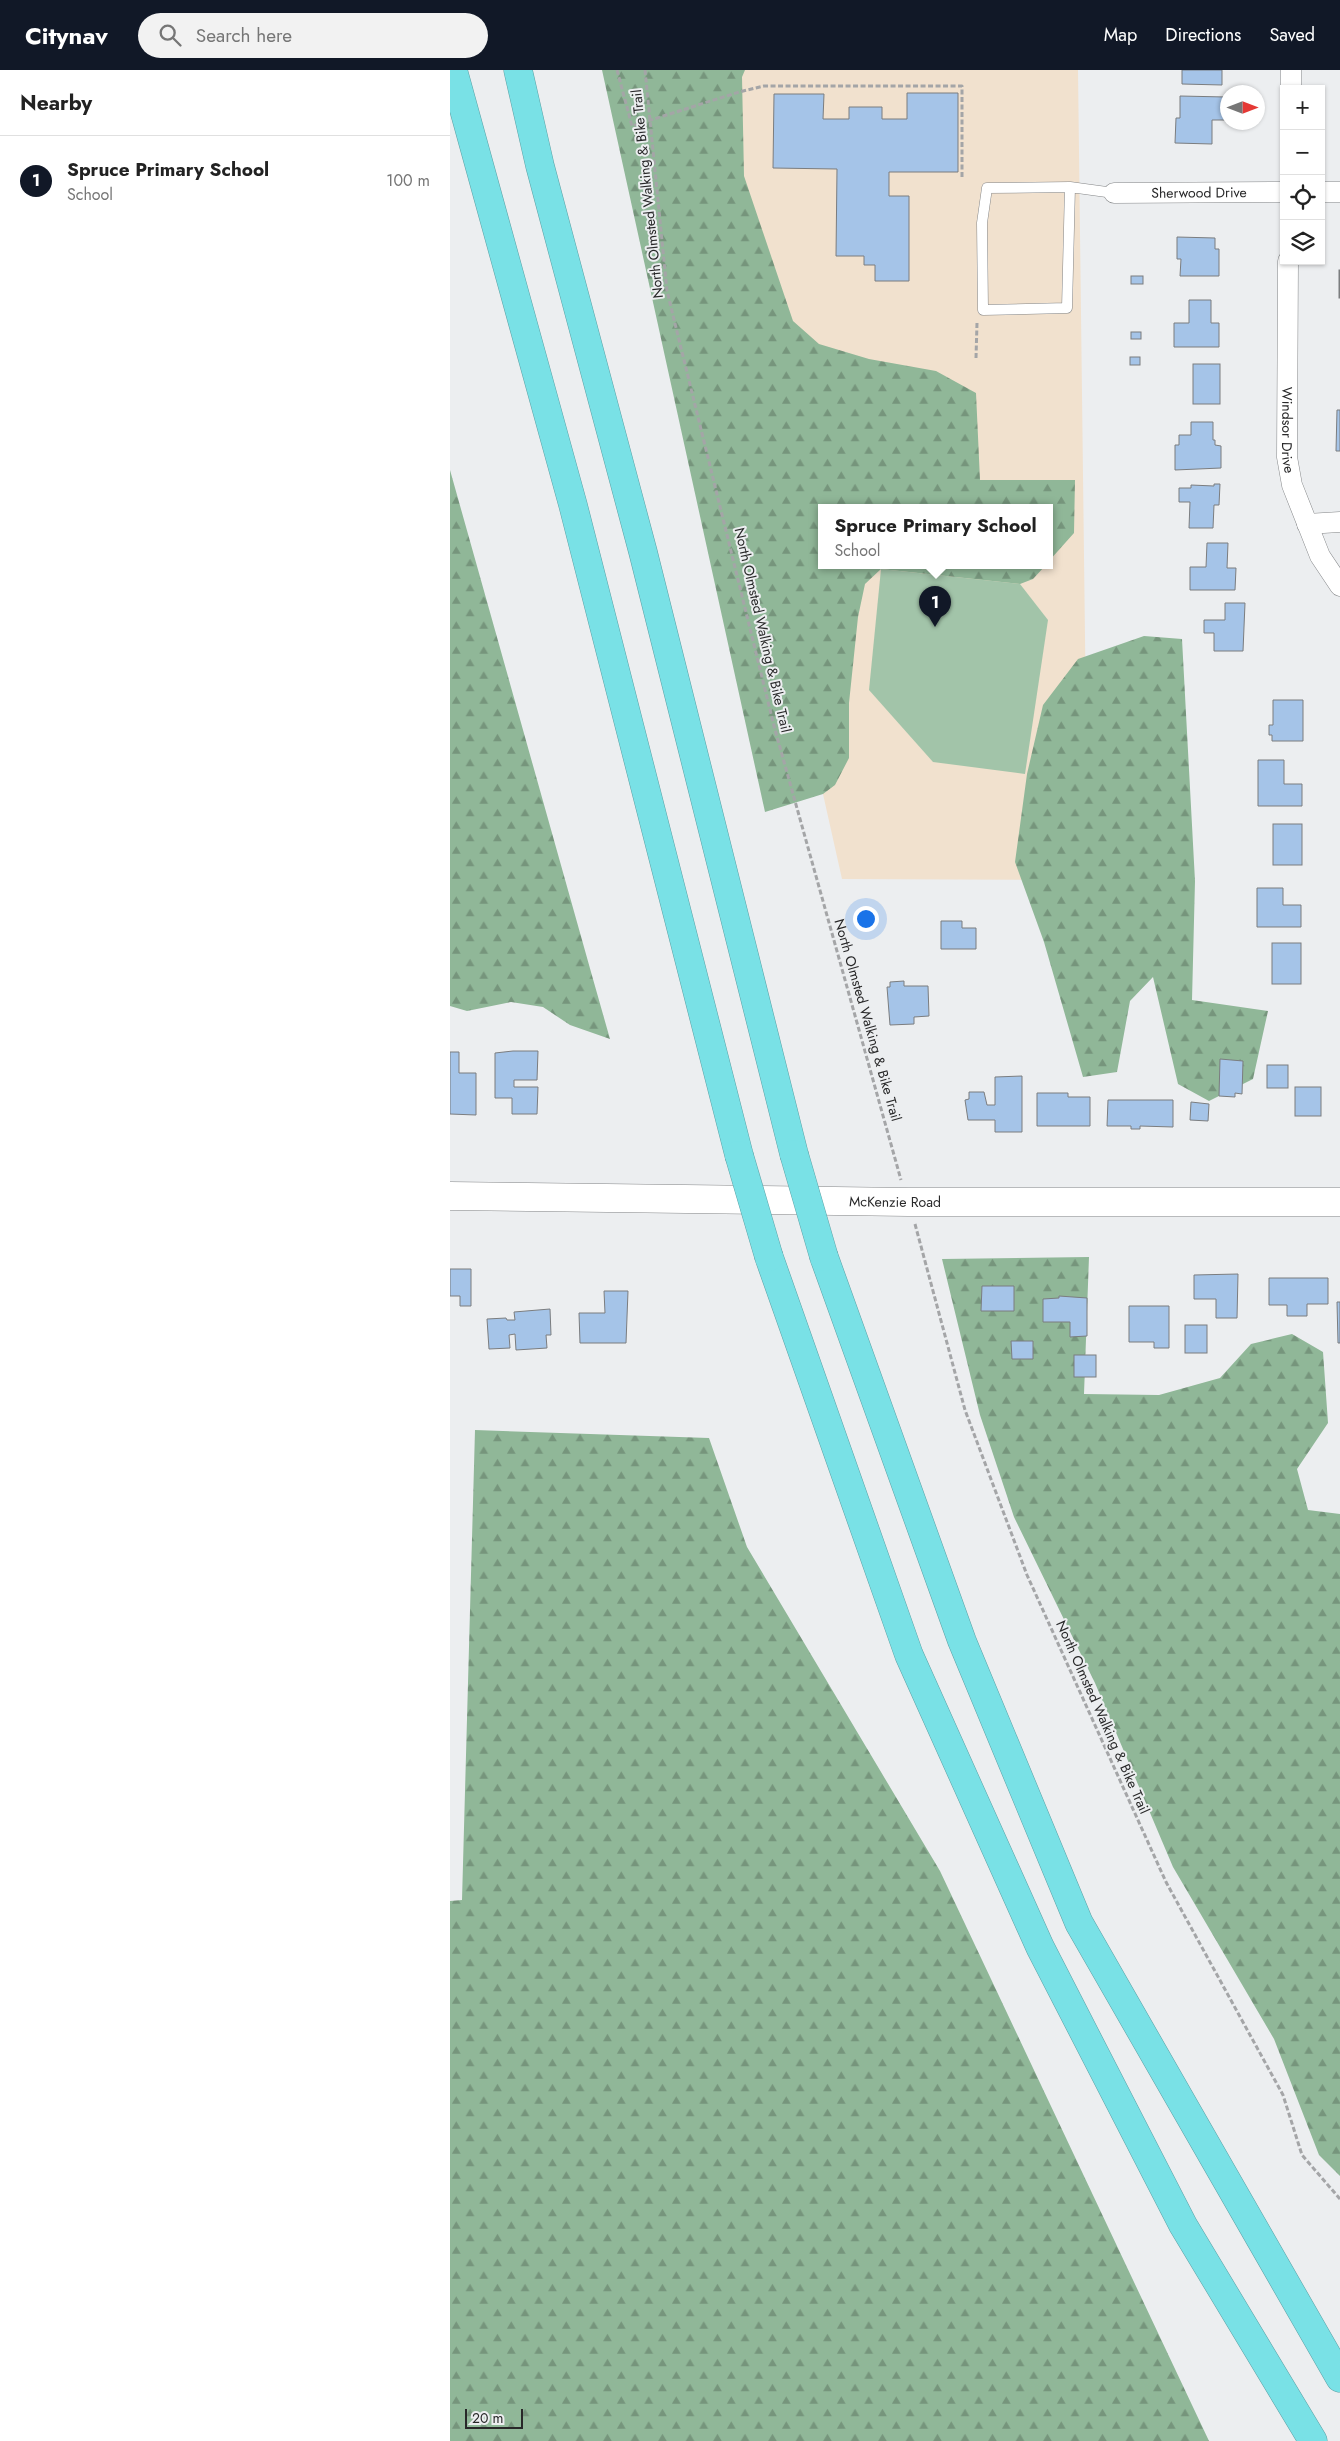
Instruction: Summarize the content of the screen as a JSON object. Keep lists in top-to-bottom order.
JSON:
{
  "streets": {
    "street": ["Sherwood Drive", "Windsor Drive", "McKenzie Road"],
    "path": ["North Olmsted Walking & Bike Trail"]
  },
  "scale_bar": "20 m",
  "north": "right",
  "page": {
    "header": "Citynav",
    "search": "Search here",
    "nav": ["Map", "Directions", "Saved"],
    "heading": "Nearby",
    "map_buttons": ["+", "−"],
    "list": [
      {
        "mark": "1",
        "name": "Spruce Primary School",
        "note": "School",
        "value": "100 m"
      }
    ],
    "popup": ["Spruce Primary School", "School"],
    "pins": "1",
    "scale": "20 m"
  }
}
